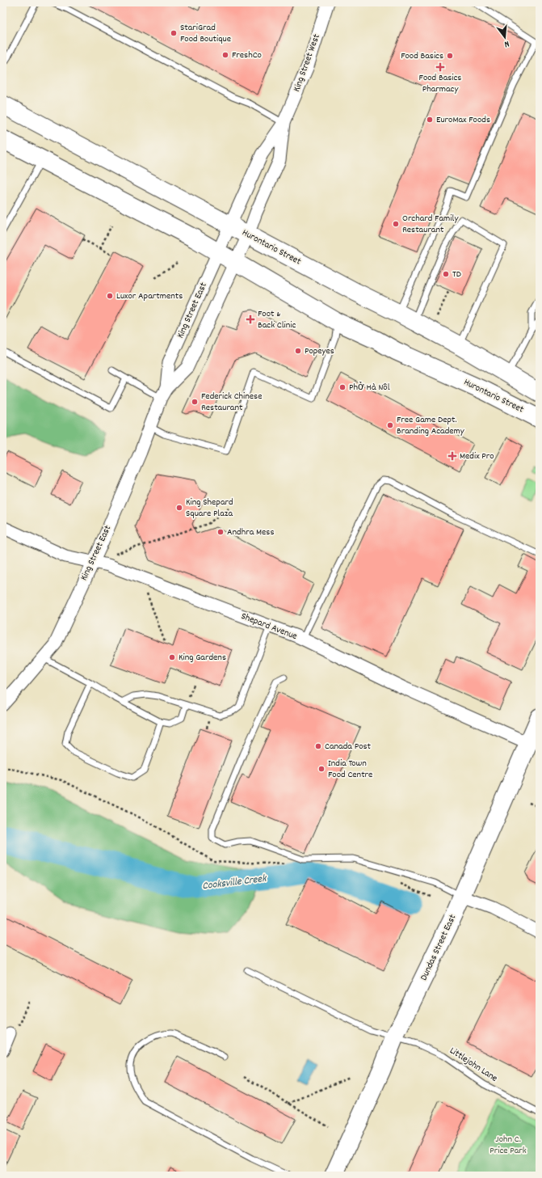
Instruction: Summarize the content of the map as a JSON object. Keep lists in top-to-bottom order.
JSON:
{
  "streets": {
    "main road": ["Hurontario Street", "Dundas Street East"],
    "street": ["King Street West", "King Street East", "Shepard Avenue"],
    "lane": ["Littlejohn Lane"]
  },
  "crossings": [
    ["King Street West", "Hurontario Street"],
    ["King Street West", "King Street East"],
    ["Hurontario Street", "King Street East"],
    ["King Street East", "Shepard Avenue"],
    ["Shepard Avenue", "Dundas Street East"],
    ["Dundas Street East", "Littlejohn Lane"]
  ],
  "water": ["Cooksville Creek"],
  "parks": ["John C. Price Park"],
  "places": {
    "other": [
      "StariGrad Food Boutique",
      "FreshCo",
      "Food Basics",
      "EuroMax Foods",
      "Orchard Family Restaurant",
      "TD",
      "Luxor Apartments",
      "Popeyes",
      "Phở Hà Nôl",
      "Federick Chinese Restaurant",
      "Free Game Dept. Branding Academy",
      "King Shepard Square Plaza",
      "Andhra Mess",
      "King Gardens",
      "Canada Post",
      "India Town Food Centre"
    ],
    "health": ["Food Basics Pharmacy", "Foot & Back Clinic", "Medix Pro"]
  },
  "north": "bottom"
}
